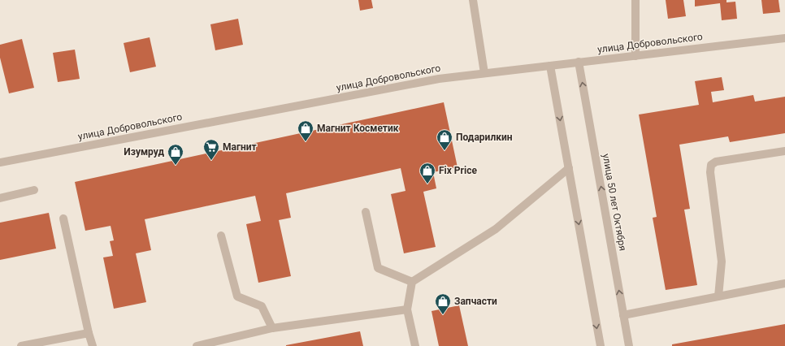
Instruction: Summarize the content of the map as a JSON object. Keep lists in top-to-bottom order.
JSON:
{
  "streets": {
    "street": ["улица Добровольского", "улица 50 лет Октября"]
  },
  "crossings": [
    ["улица Добровольского", "улица 50 лет Октября"]
  ],
  "places": {
    "shop": [
      "Магнит Косметик",
      "Подарилкин",
      "Изумруд",
      "Fix Price",
      "Запчасти"
    ],
    "supermarket": ["Магнит"]
  }
}
